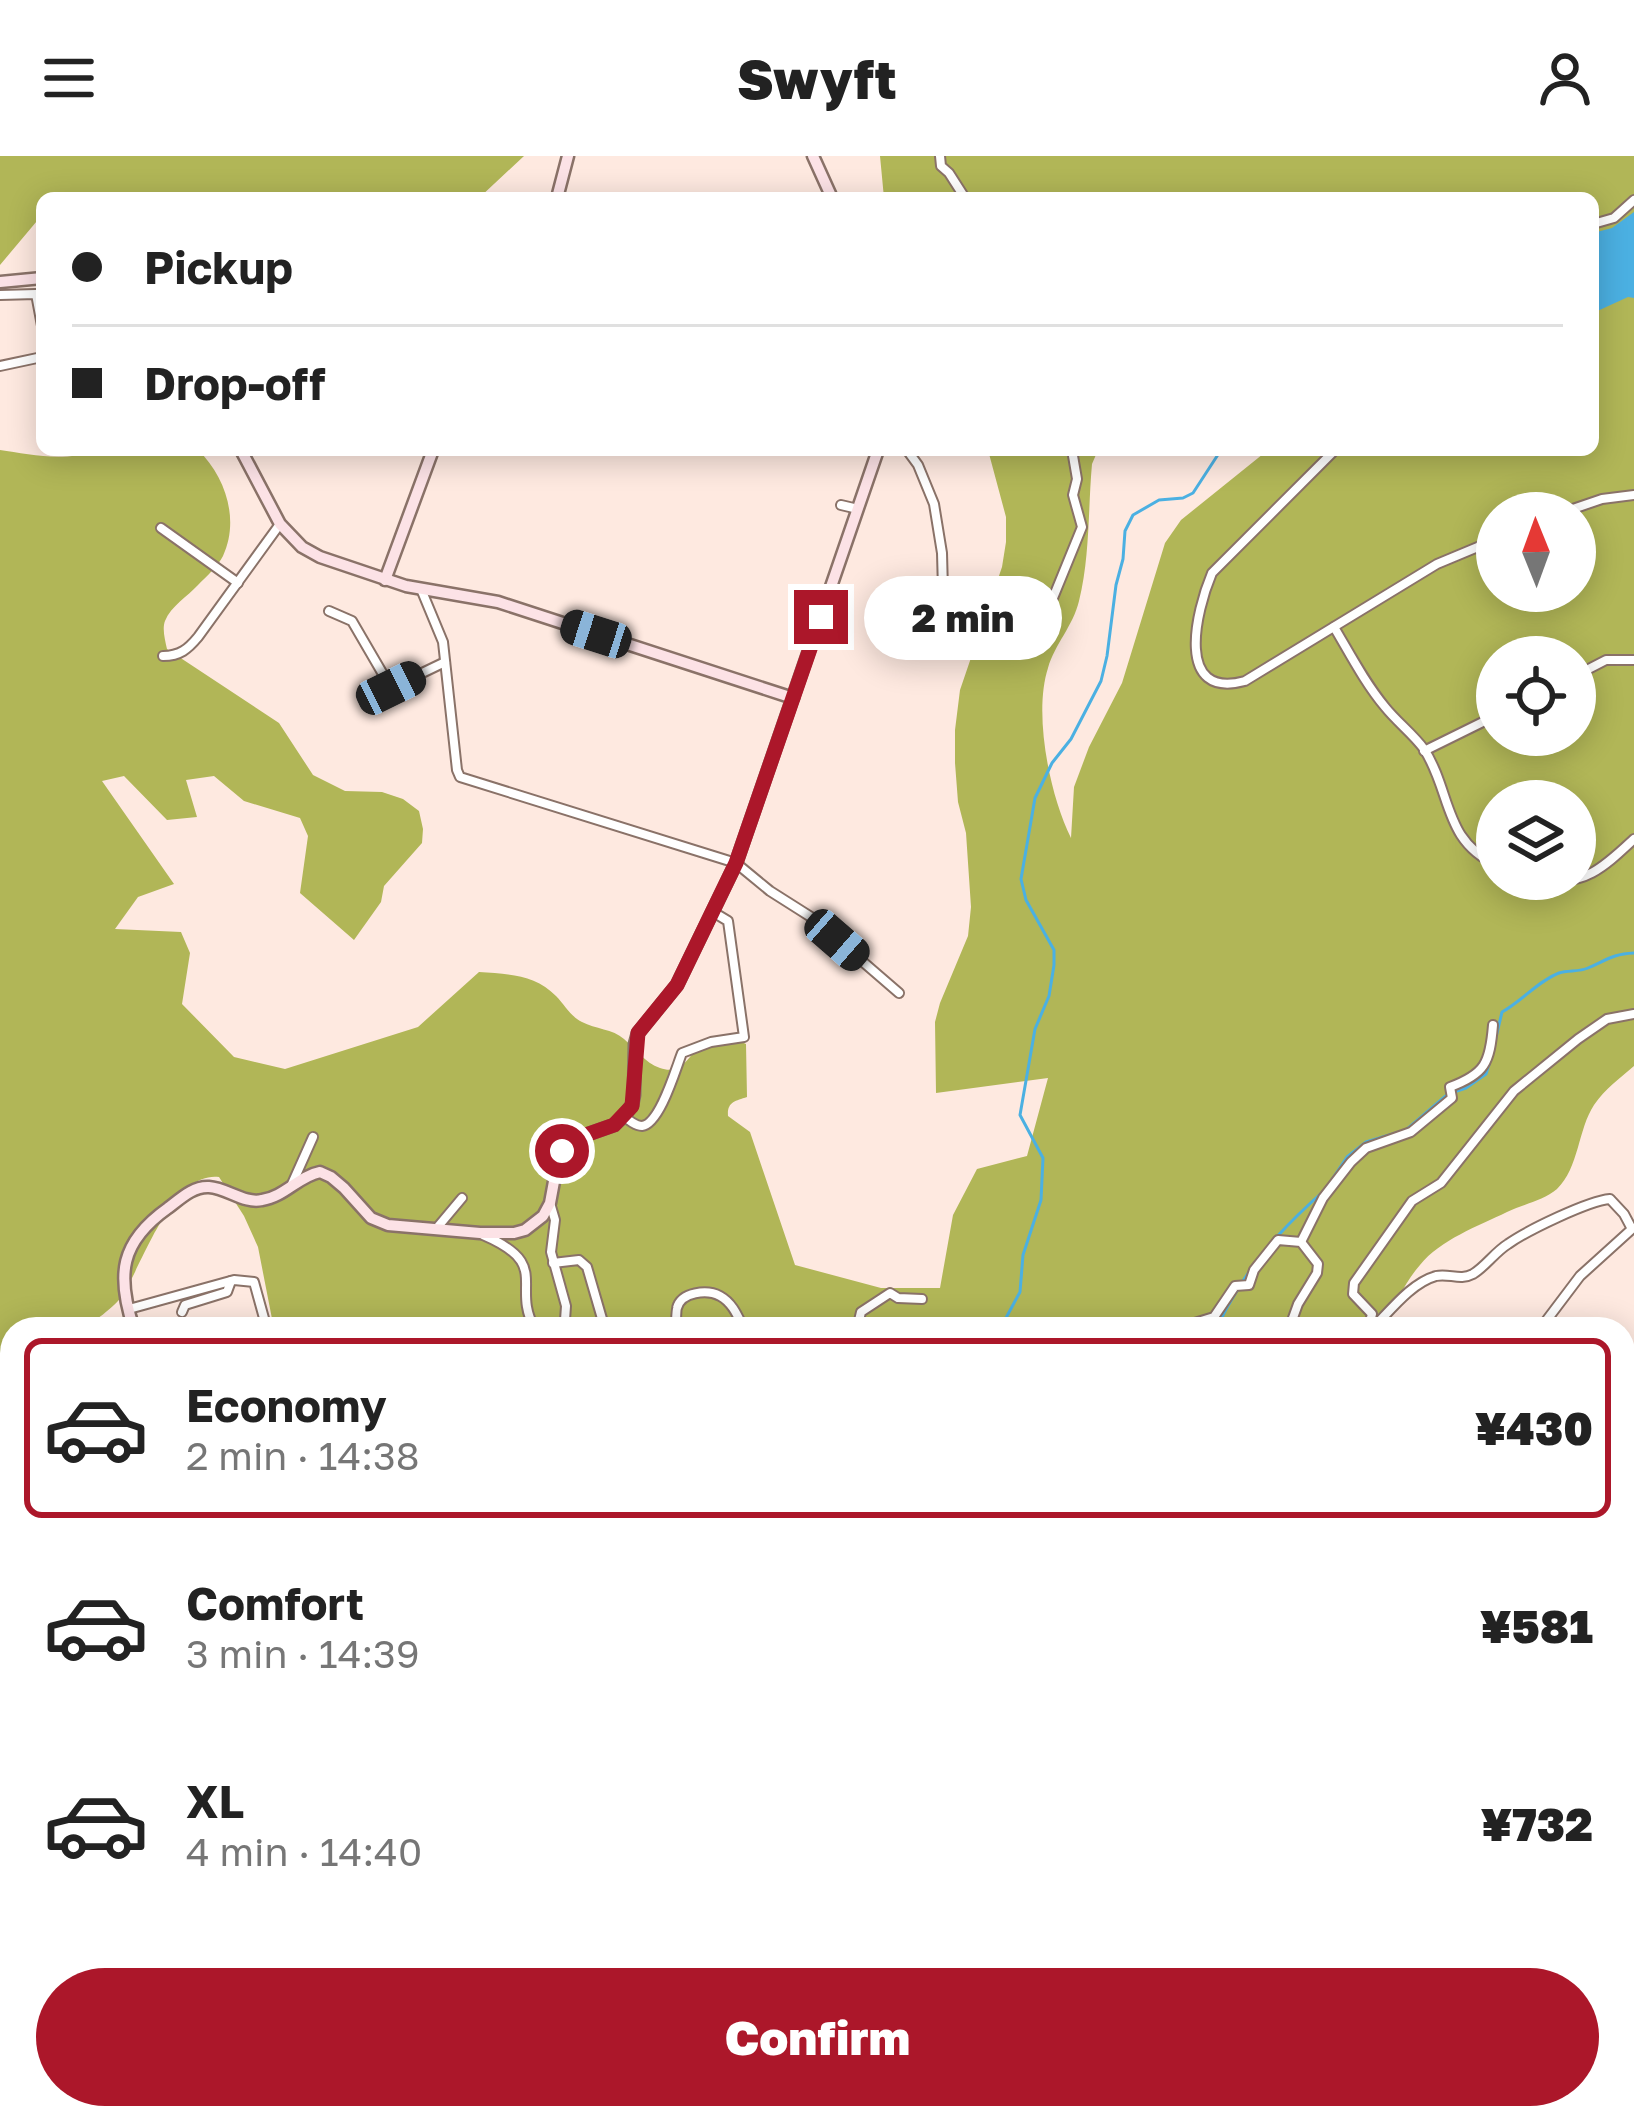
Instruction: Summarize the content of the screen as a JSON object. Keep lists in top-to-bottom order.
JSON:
{
  "north": "top",
  "page": {
    "header": "Swyft",
    "banner": ["Pickup", "Drop-off"],
    "bubble": "2 min",
    "list": [
      {
        "name": "Economy",
        "note": "2 min · 14:38",
        "value": "¥430"
      },
      {
        "name": "Comfort",
        "note": "3 min · 14:39",
        "value": "¥581"
      },
      {
        "name": "XL",
        "note": "4 min · 14:40",
        "value": "¥732"
      }
    ],
    "buttons": "Confirm"
  }
}
